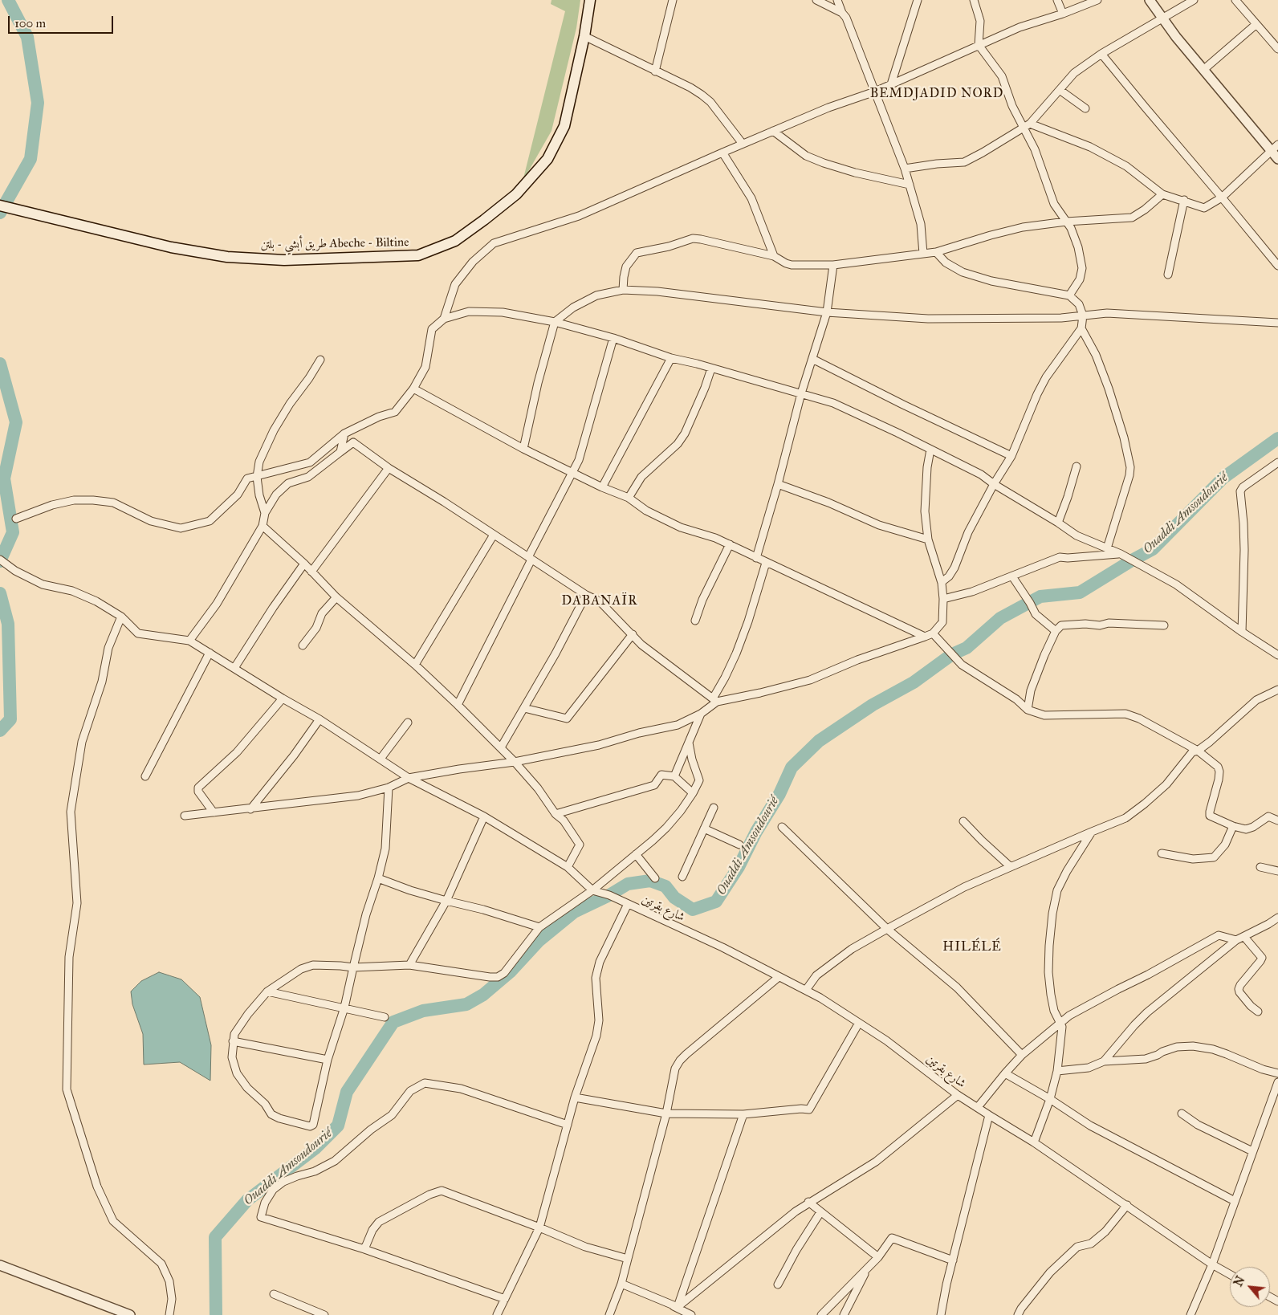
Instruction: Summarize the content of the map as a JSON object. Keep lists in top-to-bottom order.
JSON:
{
  "streets": {
    "main road": ["طريق أبشي - بلتن Abeche - Biltine"],
    "street": ["شارع بقرتين"]
  },
  "districts": ["BEMDJADID NORD", "DABANAÏR", "HILÉLÉ"],
  "water": ["Ouaddi Amsoudourié"],
  "scale_bar": "100 m",
  "north": "top left"
}
